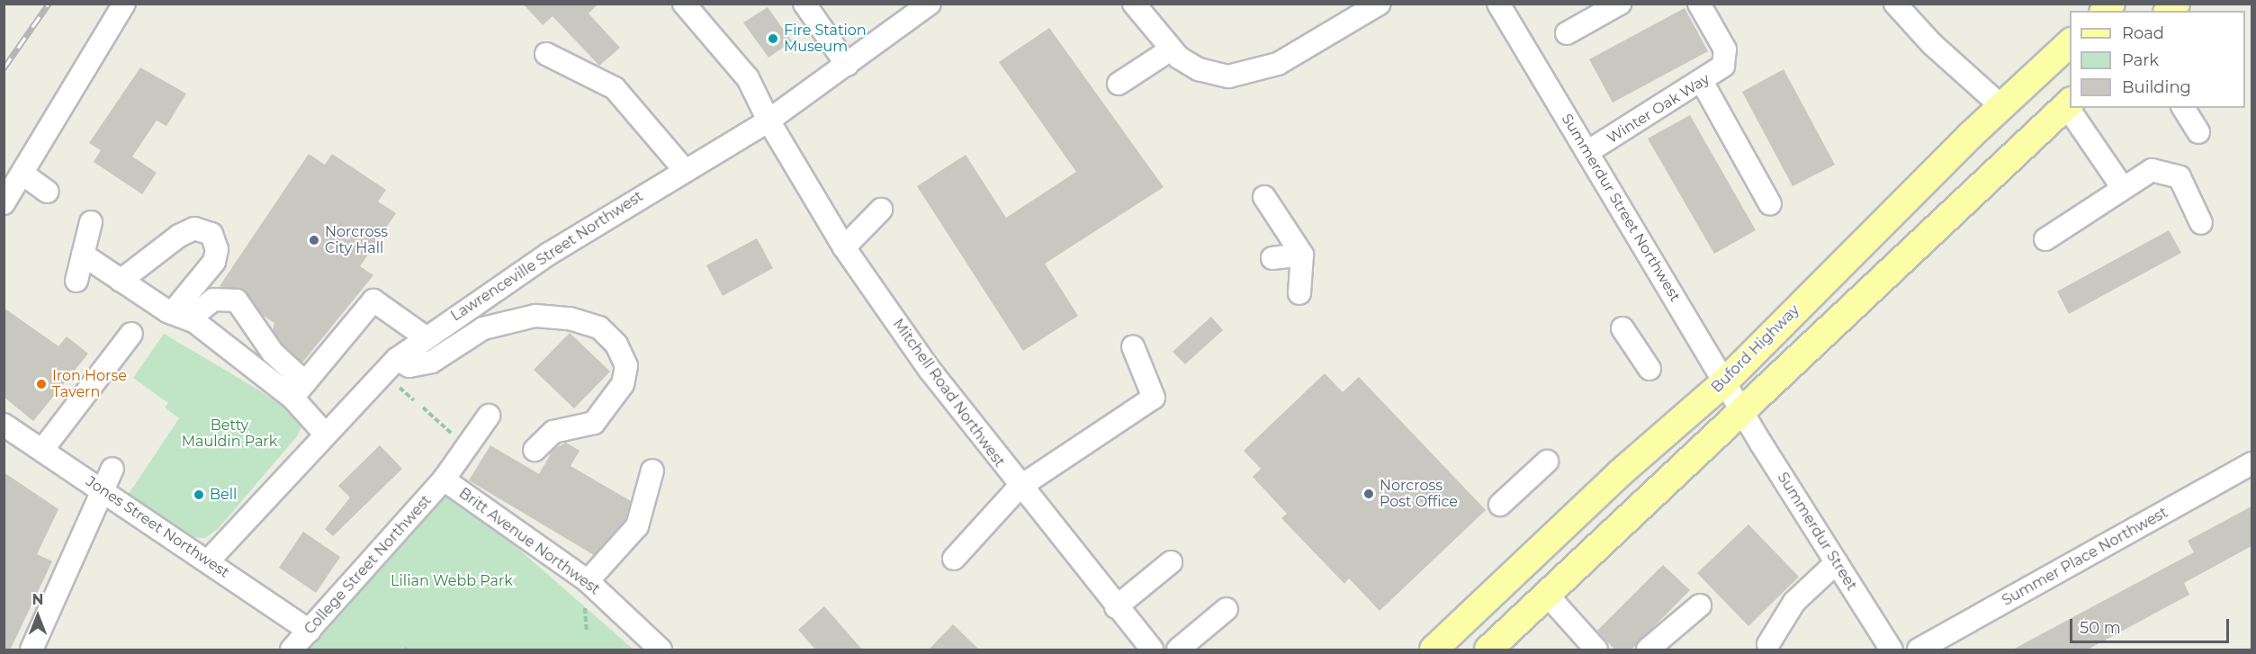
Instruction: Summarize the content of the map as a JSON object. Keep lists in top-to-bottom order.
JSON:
{
  "streets": {
    "main road": ["Buford Highway"],
    "street": [
      "Winter Oak Way",
      "Summerdur Street Northwest",
      "Lawrenceville Street Northwest",
      "Mitchell Road Northwest",
      "Jones Street Northwest",
      "Summerdur Street",
      "Britt Avenue Northwest",
      "Summer Place Northwest",
      "College Street Northwest"
    ]
  },
  "crossings": [
    ["Winter Oak Way", "Summerdur Street Northwest"],
    ["Summerdur Street Northwest", "Buford Highway"],
    ["Summerdur Street Northwest", "Summerdur Street"],
    ["Lawrenceville Street Northwest", "Mitchell Road Northwest"],
    ["Lawrenceville Street Northwest", "Jones Street Northwest"],
    ["Jones Street Northwest", "College Street Northwest"],
    ["Britt Avenue Northwest", "College Street Northwest"]
  ],
  "parks": ["Betty Mauldin Park", "Lilian Webb Park"],
  "places": [
    "Fire Station Museum",
    "Norcross City Hall",
    "Iron Horse Tavern",
    "Norcross Post Office",
    "Bell"
  ],
  "legend": ["Road", "Park", "Building"],
  "scale_bar": "50 m",
  "north": "top"
}
